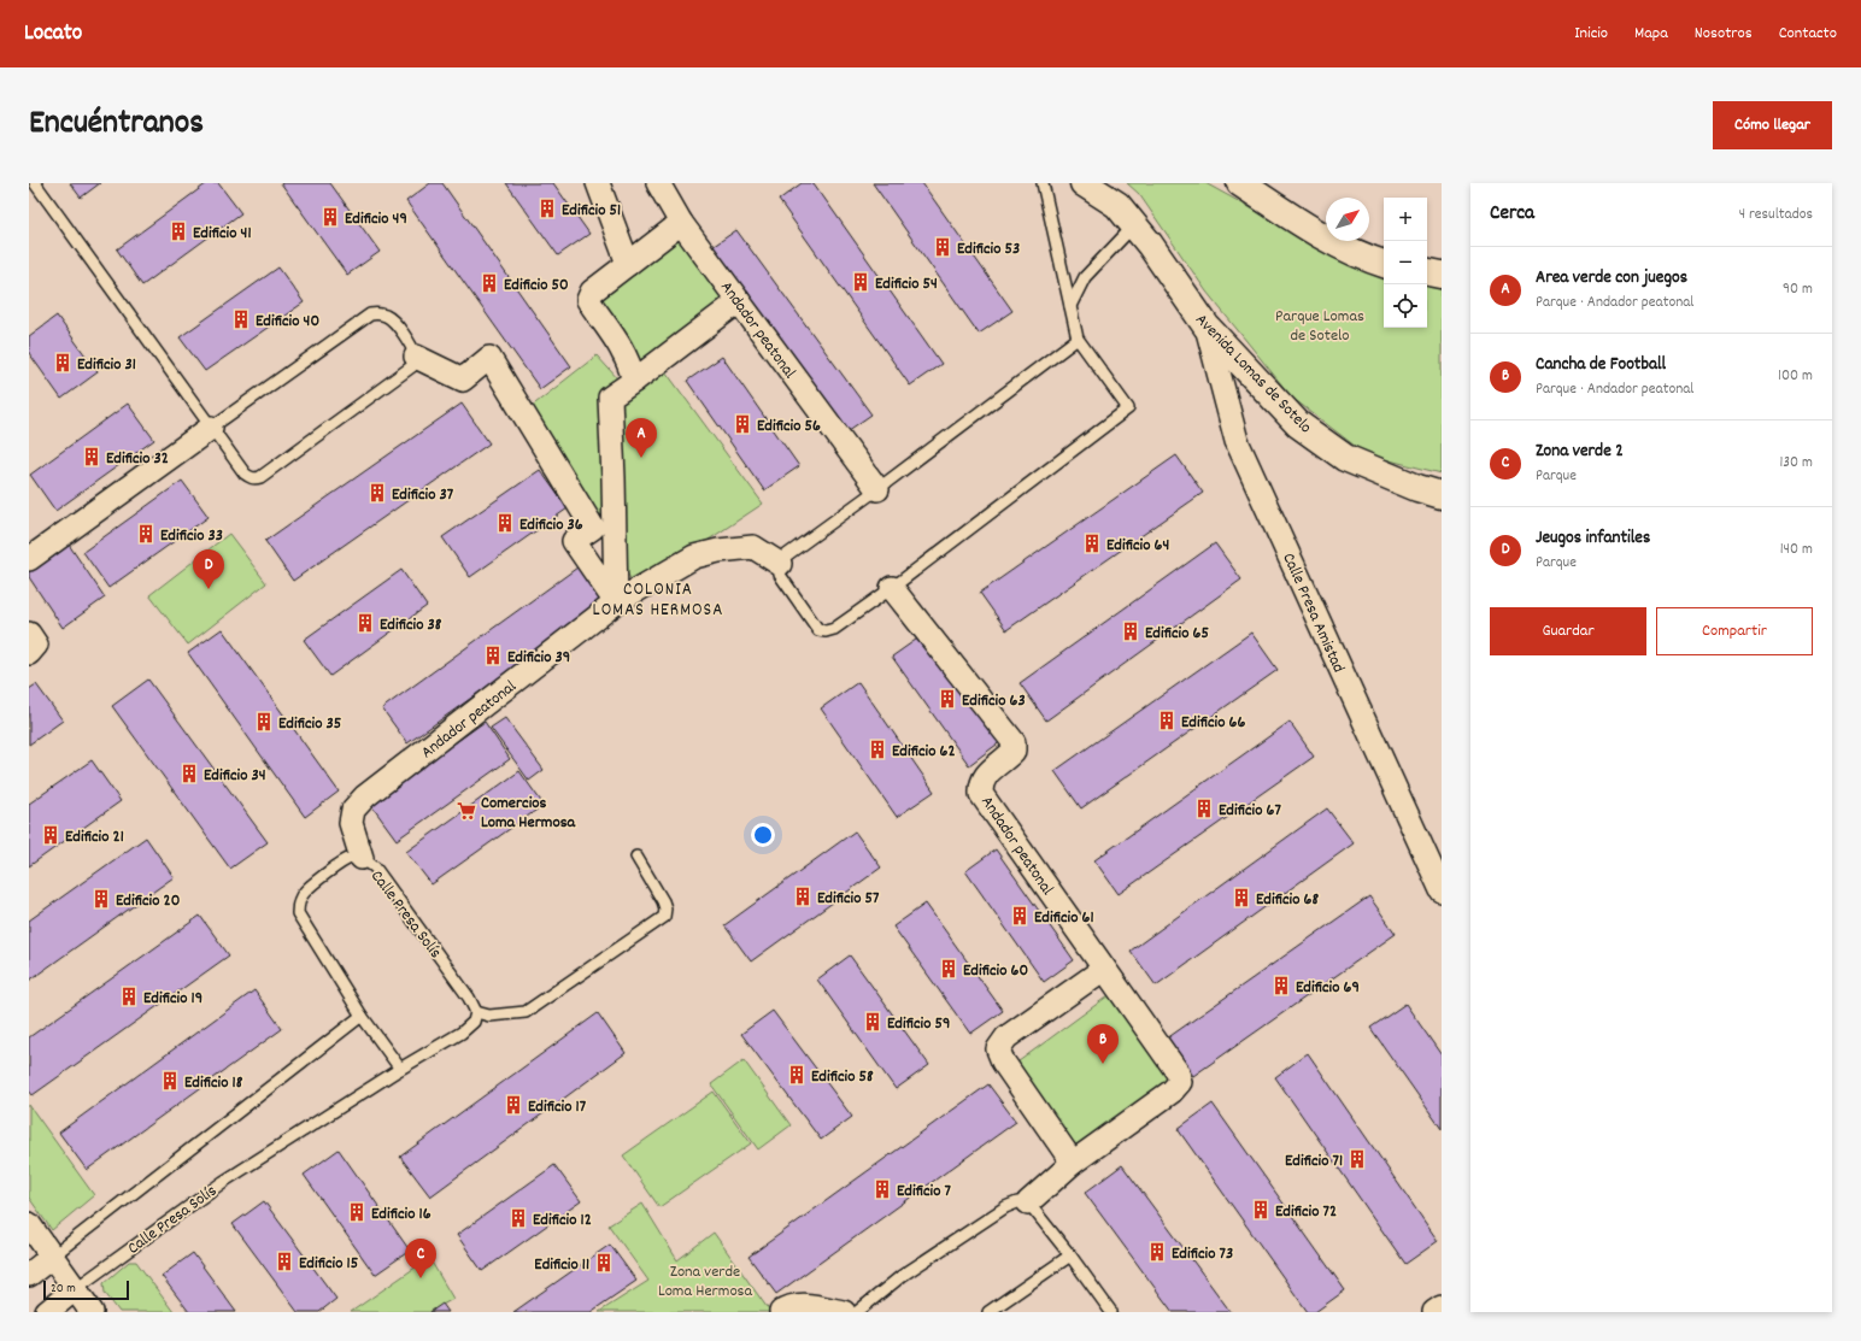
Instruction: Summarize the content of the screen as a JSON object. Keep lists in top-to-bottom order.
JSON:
{
  "streets": {
    "main road": ["Avenida Lomas de Sotelo"],
    "street": ["Andador peatonal", "Calle Presa Amistad", "Calle Presa Solís"]
  },
  "crossings": [
    ["Andador peatonal", "Calle Presa Solís"],
    ["Avenida Lomas de Sotelo", "Calle Presa Amistad"]
  ],
  "districts": ["COLONIA LOMAS HERMOSA"],
  "parks": ["Parque Lomas de Sotelo", "Zona verde Loma Hermosa"],
  "places": {
    "building": [
      "Edificio 51",
      "Edificio 49",
      "Edificio 41",
      "Edificio 53",
      "Edificio 54",
      "Edificio 50",
      "Edificio 40",
      "Edificio 31",
      "Edificio 56",
      "Edificio 32",
      "Edificio 37",
      "Edificio 36",
      "Edificio 33",
      "Edificio 64",
      "Edificio 38",
      "Edificio 65",
      "Edificio 39",
      "Edificio 63",
      "Edificio 66",
      "Edificio 35",
      "Edificio 62",
      "Edificio 34",
      "Edificio 67",
      "Edificio 21",
      "Edificio 57",
      "Edificio 68",
      "Edificio 20",
      "Edificio 61",
      "Edificio 60",
      "Edificio 69",
      "Edificio 19",
      "Edificio 59",
      "Edificio 58",
      "Edificio 18",
      "Edificio 17",
      "Edificio 71",
      "Edificio 7",
      "Edificio 72",
      "Edificio 16",
      "Edificio 12",
      "Edificio 73",
      "Edificio 15",
      "Edificio 11"
    ],
    "supermarket": ["Comercios Loma Hermosa"]
  },
  "scale_bar": "20 m",
  "north": "top right",
  "page": {
    "header": "Locato",
    "nav": [
      "Inicio",
      "Mapa",
      "Nosotros",
      "Contacto"
    ],
    "title": "Encuéntranos",
    "buttons": [
      "Cómo llegar",
      ["Guardar", "Compartir"]
    ],
    "heading": ["Cerca", "4 resultados"],
    "map_buttons": ["+", "−"],
    "list": [
      {
        "mark": "A",
        "name": "Area verde con juegos",
        "note": "Parque · Andador peatonal",
        "value": "90 m"
      },
      {
        "mark": "B",
        "name": "Cancha de Football",
        "note": "Parque · Andador peatonal",
        "value": "100 m"
      },
      {
        "mark": "C",
        "name": "Zona verde 2",
        "note": "Parque",
        "value": "130 m"
      },
      {
        "mark": "D",
        "name": "Jeugos infantiles",
        "note": "Parque",
        "value": "140 m"
      }
    ],
    "pins": [
      "A",
      "D",
      "B",
      "C"
    ],
    "scale": "20 m"
  }
}
